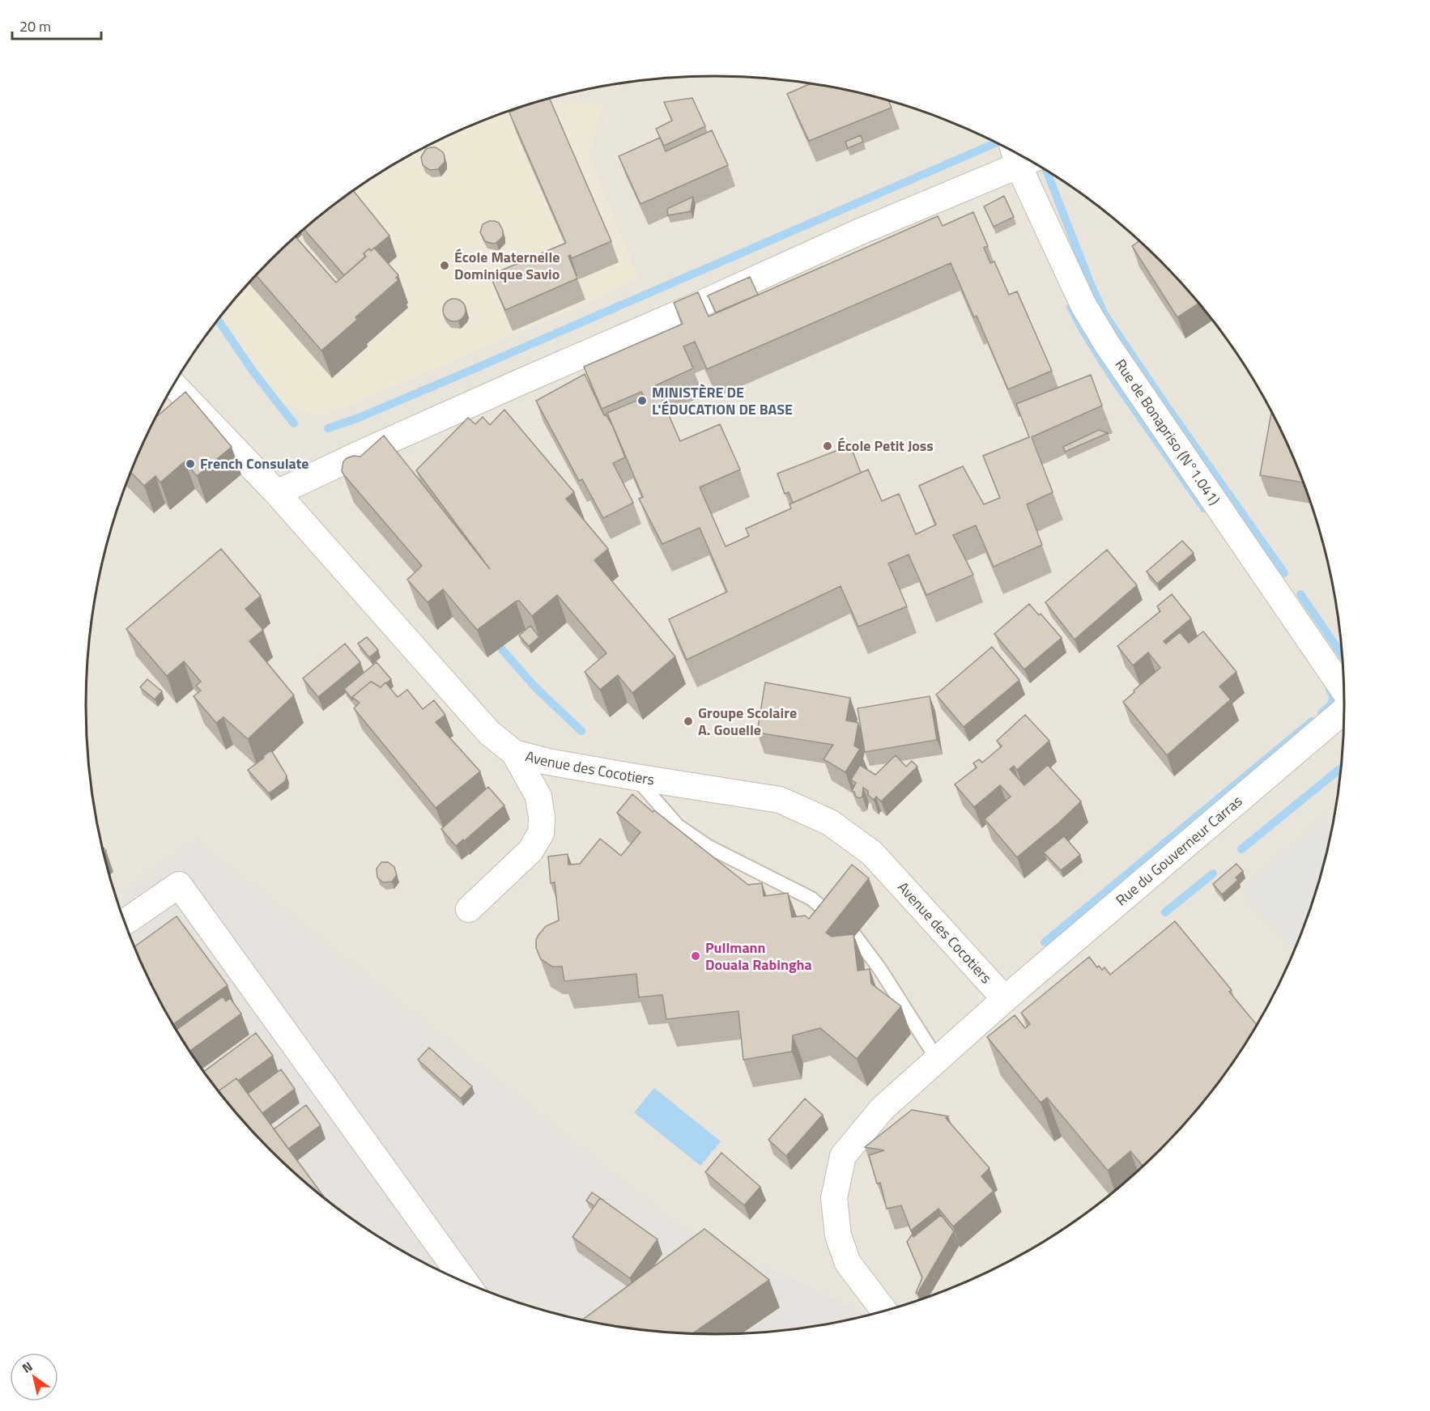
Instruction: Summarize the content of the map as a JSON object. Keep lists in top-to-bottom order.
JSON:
{
  "streets": {
    "street": ["Rue de Bonapriso (N°1.041)", "Avenue des Cocotiers", "Rue du Gouverneur Carras"]
  },
  "crossings": [
    ["Avenue des Cocotiers", "Rue du Gouverneur Carras"]
  ],
  "places": [
    "École Maternelle Dominique Savio",
    "MINISTÈRE DE L'ÉDUCATION DE BASE",
    "École Petit Joss",
    "French Consulate",
    "Groupe Scolaire A. Gouelle",
    "Pullmann Douala Rabingha"
  ],
  "scale_bar": "20 m",
  "north": "top left"
}
